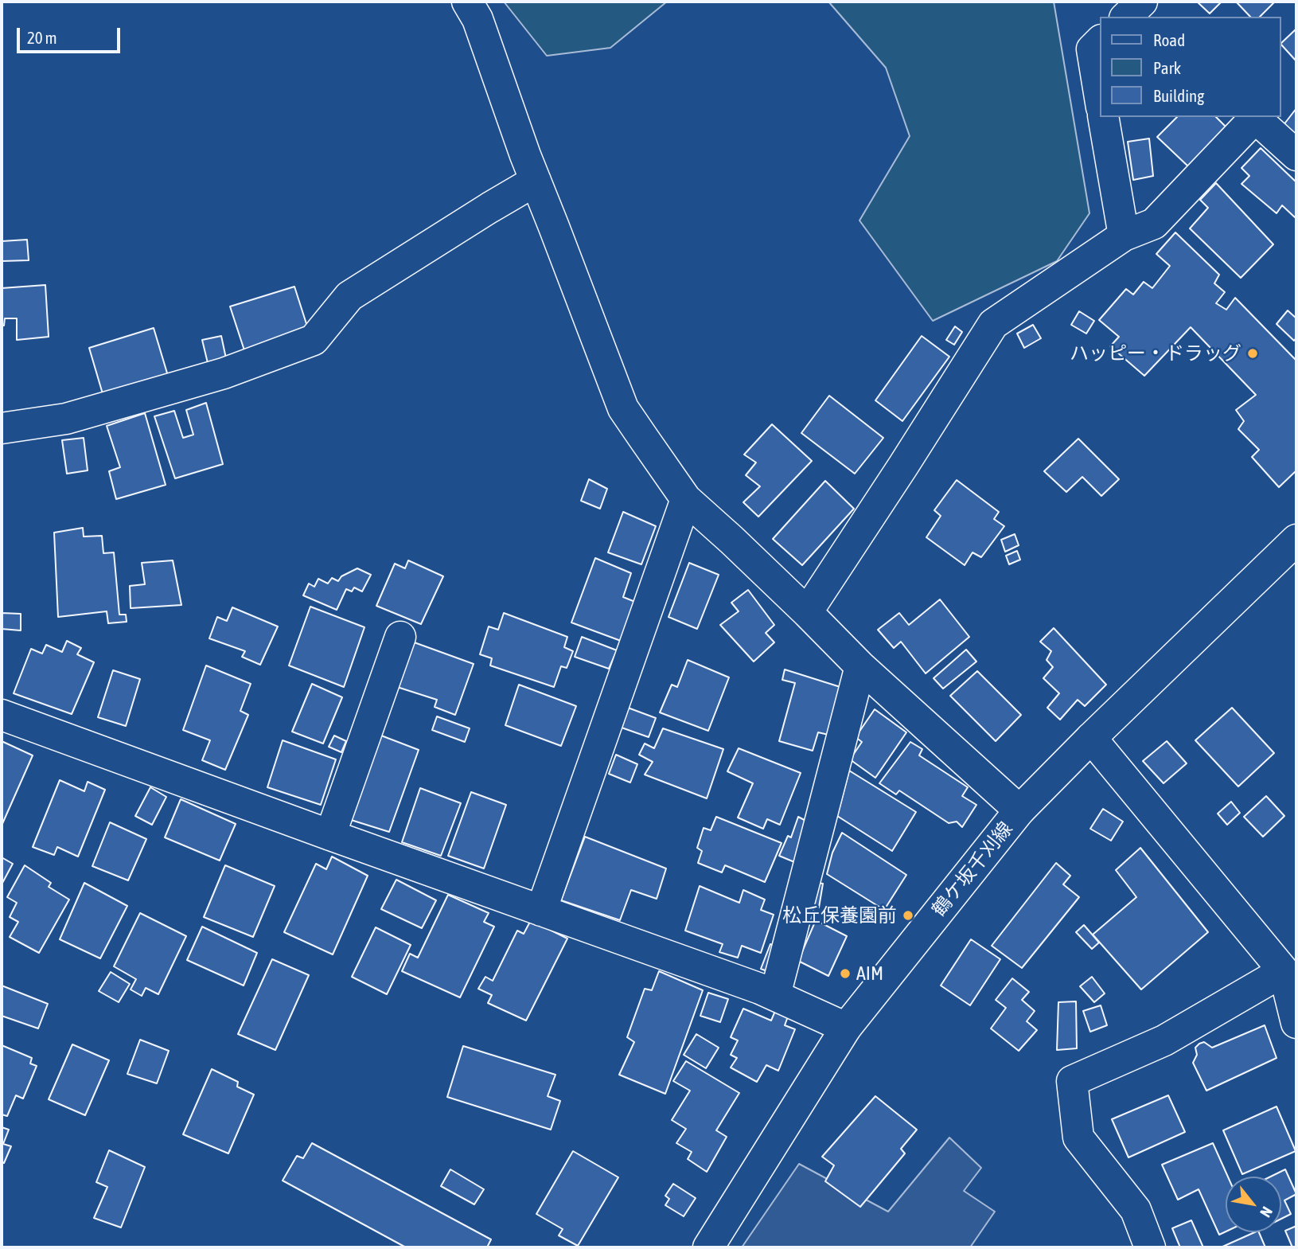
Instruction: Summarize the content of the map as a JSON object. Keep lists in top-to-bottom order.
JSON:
{
  "streets": {
    "street": ["鶴ケ坂千刈線"]
  },
  "places": ["ハッピー・ドラッグ", "松丘保養園前", "AIM"],
  "legend": ["Road", "Park", "Building"],
  "scale_bar": "20 m",
  "north": "bottom right"
}
